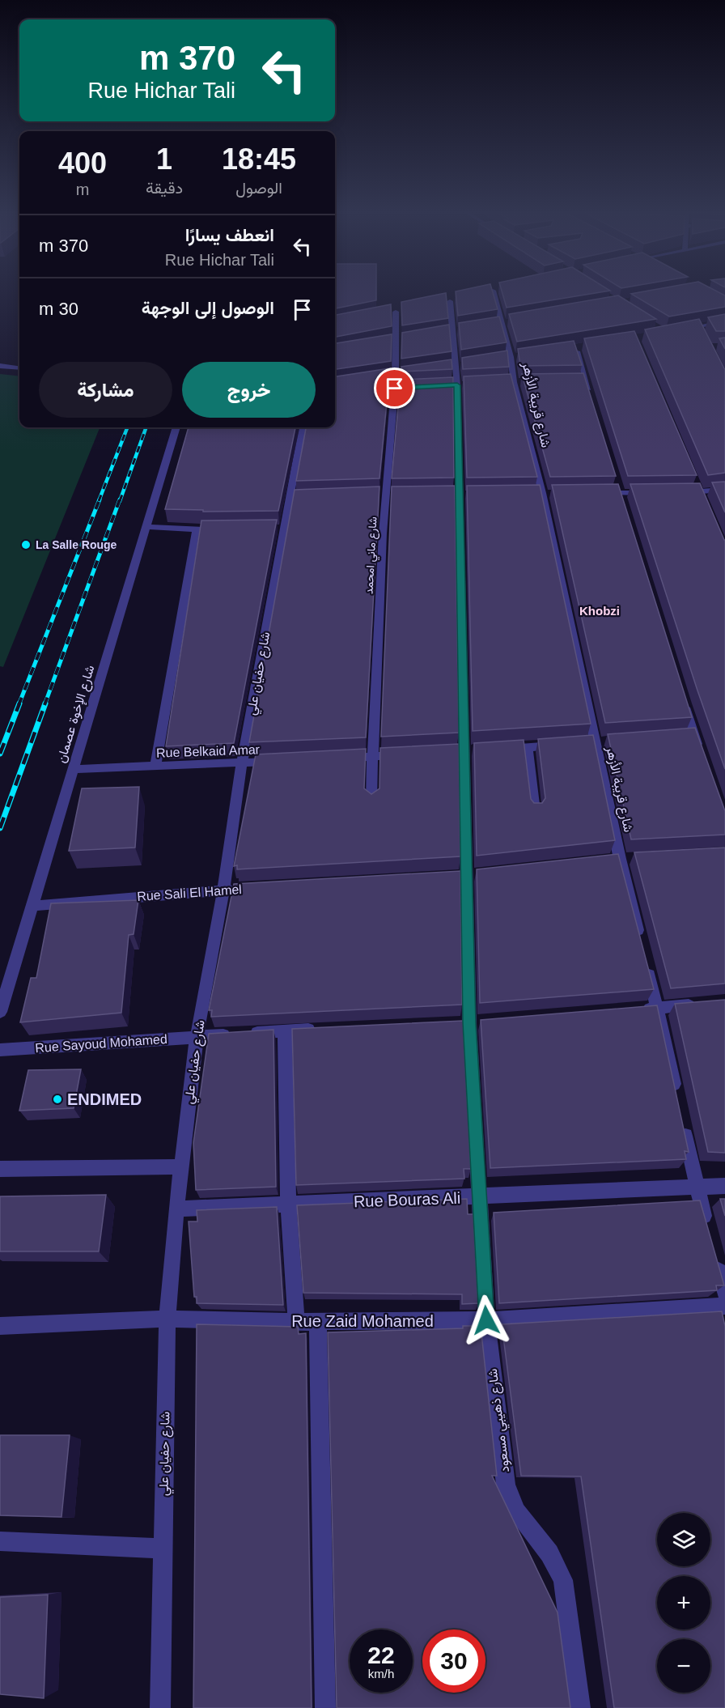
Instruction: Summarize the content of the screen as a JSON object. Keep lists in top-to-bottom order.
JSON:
{
  "streets": {
    "street": [
      "شارع قريبة الأزهر",
      "شارع ماني امحمد",
      "شارع حفيان علي",
      "شارع الإخوة عصمان",
      "Rue Belkaid Amar",
      "Rue Sali El Hamel",
      "Rue Sayoud Mohamed",
      "Rue Bouras Ali",
      "Rue Zaid Mohamed",
      "شارع ذهيبي مسعود"
    ]
  },
  "crossings": [
    ["شارع حفيان علي", "Rue Belkaid Amar"],
    ["شارع حفيان علي", "Rue Sali El Hamel"],
    ["شارع حفيان علي", "Rue Sayoud Mohamed"],
    ["شارع حفيان علي", "Rue Bouras Ali"],
    ["شارع حفيان علي", "Rue Zaid Mohamed"],
    ["شارع الإخوة عصمان", "Rue Belkaid Amar"],
    ["شارع الإخوة عصمان", "Rue Sali El Hamel"],
    ["Rue Bouras Ali", "شارع ذهيبي مسعود"],
    ["Rue Zaid Mohamed", "شارع ذهيبي مسعود"]
  ],
  "districts": ["Khobzi"],
  "places": ["La Salle Rouge", "ENDIMED"],
  "page": {
    "turn": ["370 m", "Rue Hichar Tali"],
    "eta": [
      "18:45",
      "الوصول",
      "1",
      "دقيقة",
      "400",
      "m"
    ],
    "list": [
      {
        "name": "انعطف يسارًا",
        "note": "Rue Hichar Tali",
        "value": "370 m"
      },
      {
        "name": "الوصول إلى الوجهة",
        "value": "30 m"
      }
    ],
    "buttons": ["خروج", "مشاركة"],
    "map_buttons": ["+", "−"],
    "speed": "22 km/h",
    "limit": "30"
  }
}
